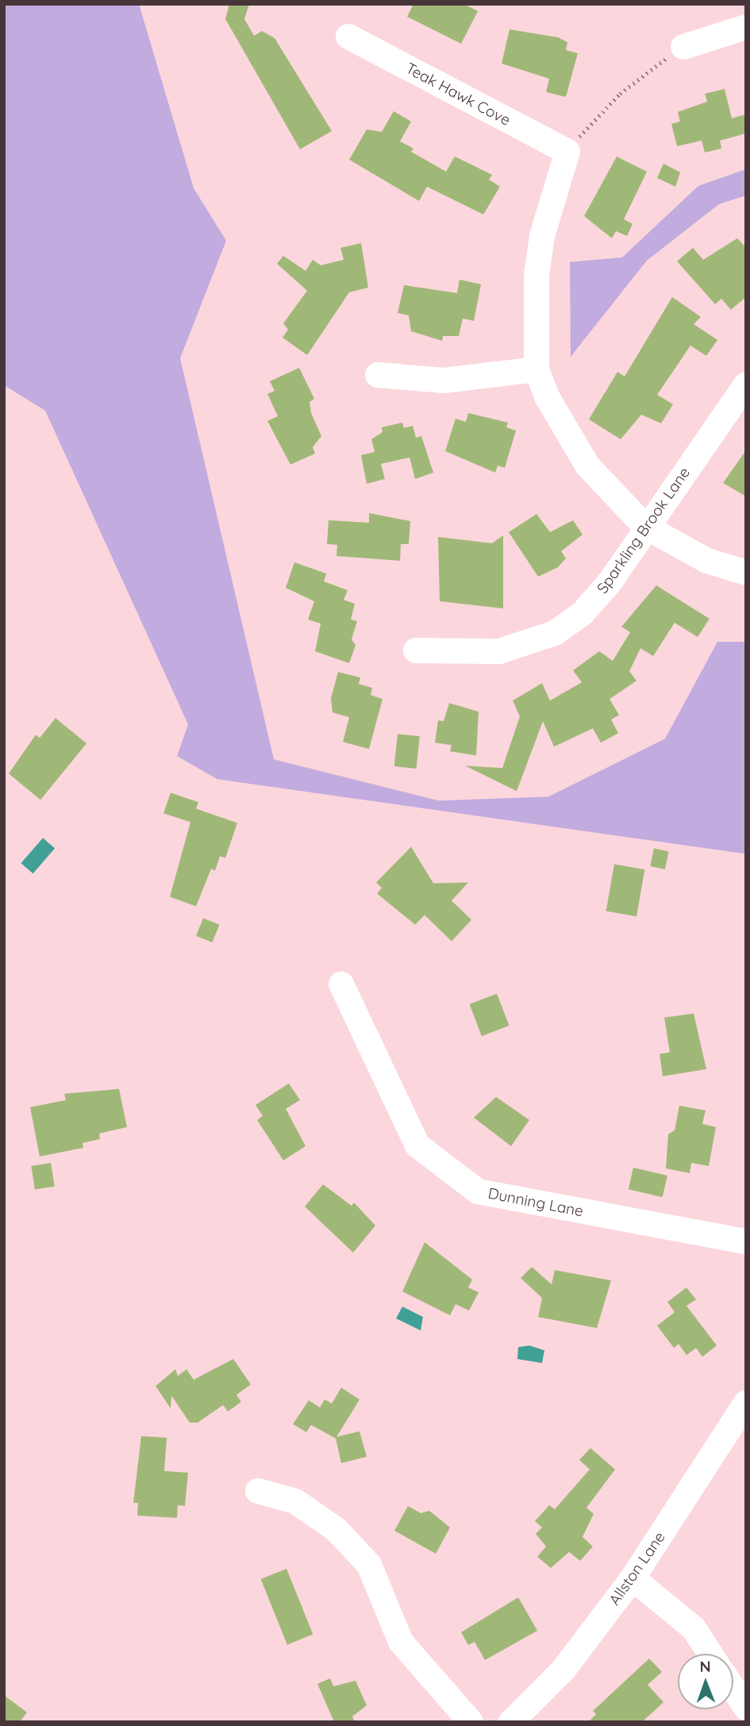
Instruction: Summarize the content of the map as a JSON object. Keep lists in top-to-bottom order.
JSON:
{
  "streets": {
    "street": [
      "Teak Hawk Cove",
      "Sparkling Brook Lane",
      "Dunning Lane",
      "Allston Lane"
    ]
  },
  "north": "top"
}
